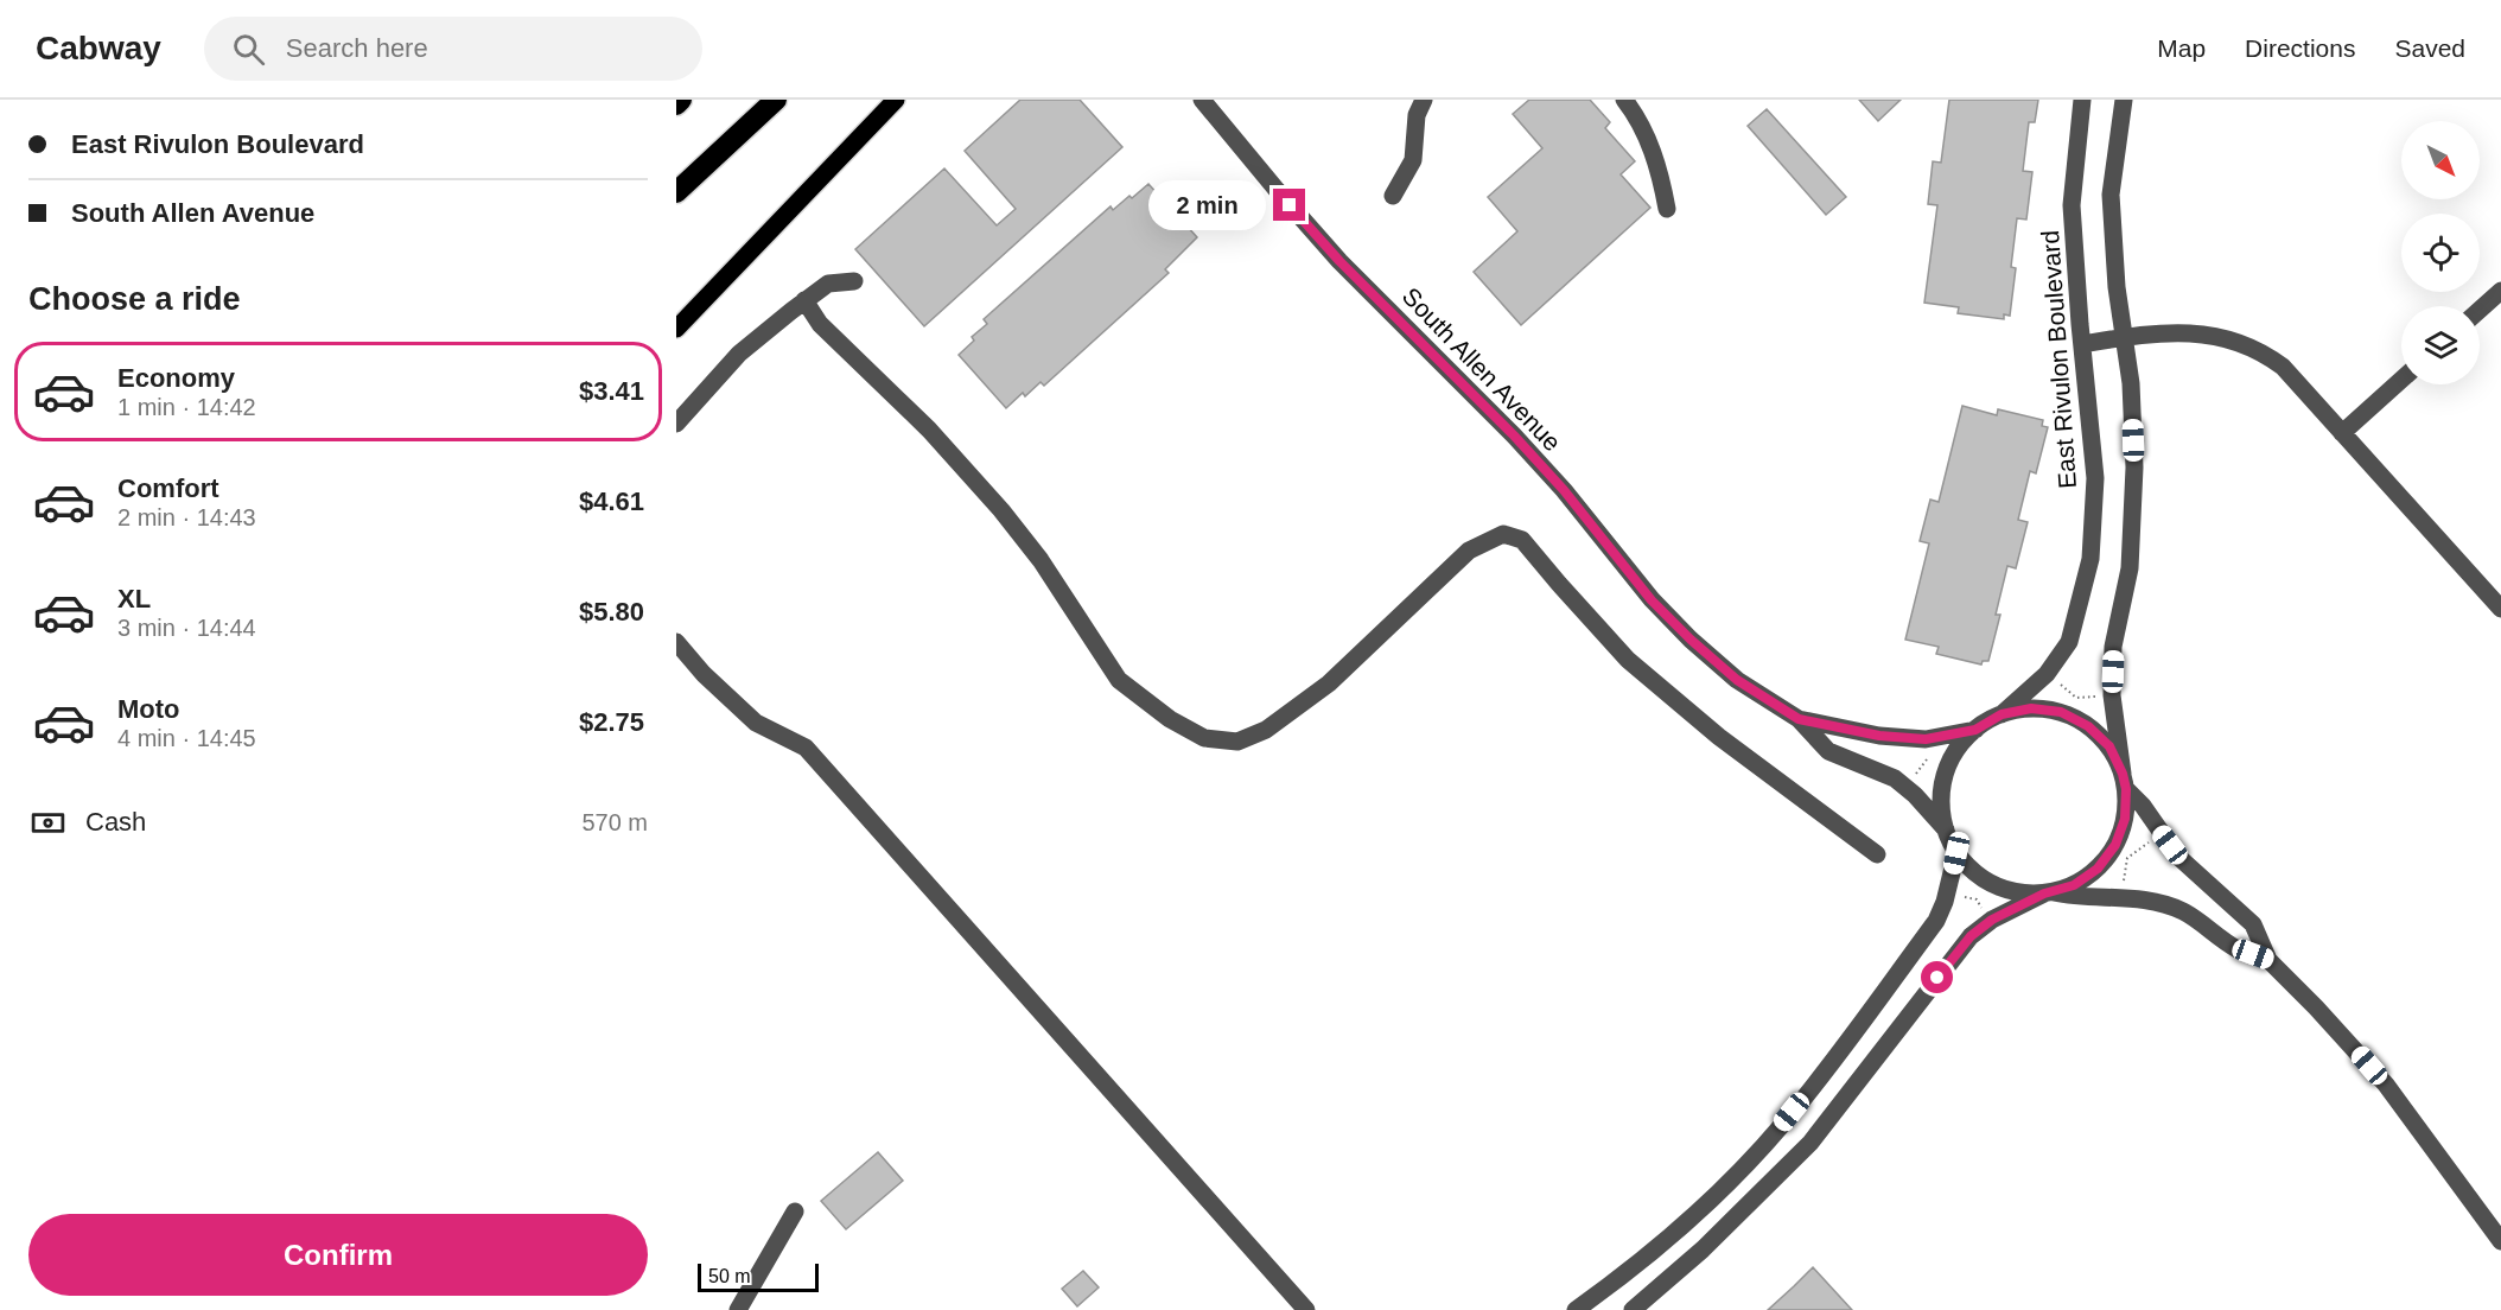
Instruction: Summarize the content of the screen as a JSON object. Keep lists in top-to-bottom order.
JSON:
{
  "streets": {
    "street": ["East Rivulon Boulevard", "South Allen Avenue"]
  },
  "crossings": [
    ["East Rivulon Boulevard", "South Allen Avenue"]
  ],
  "scale_bar": "50 m",
  "north": "bottom right",
  "page": {
    "header": "Cabway",
    "search": "Search here",
    "nav": ["Map", "Directions", "Saved"],
    "banner": ["East Rivulon Boulevard", "South Allen Avenue"],
    "bubble": "2 min",
    "heading": "Choose a ride",
    "list": [
      {
        "name": "Economy",
        "note": "1 min · 14:42",
        "value": "$3.41"
      },
      {
        "name": "Comfort",
        "note": "2 min · 14:43",
        "value": "$4.61"
      },
      {
        "name": "XL",
        "note": "3 min · 14:44",
        "value": "$5.80"
      },
      {
        "name": "Moto",
        "note": "4 min · 14:45",
        "value": "$2.75"
      }
    ],
    "pay": ["Cash", "570 m"],
    "buttons": "Confirm",
    "scale": "50 m"
  }
}
